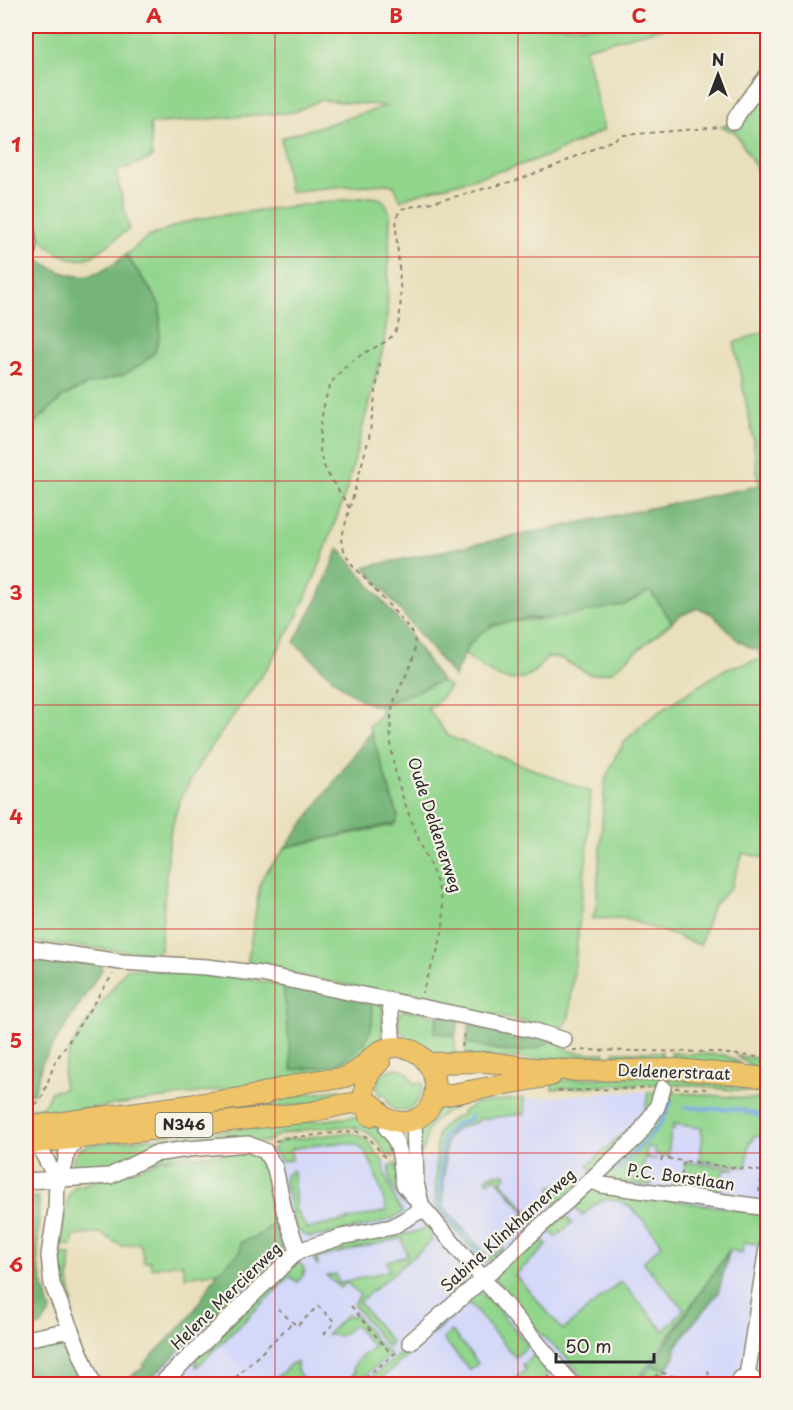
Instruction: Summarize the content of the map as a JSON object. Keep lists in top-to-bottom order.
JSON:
{
  "streets": {
    "main road": ["Deldenerstraat", "N346"],
    "street": ["P.C. Borstlaan", "Sabina Klinkhamerweg", "Helene Mercierweg"],
    "path": ["Oude Deldenerweg"]
  },
  "crossings": [
    ["P.C. Borstlaan", "Sabina Klinkhamerweg"]
  ],
  "scale_bar": "50 m",
  "north": "top",
  "grid": {
    "columns": ["A", "B", "C"],
    "rows": [
      "1",
      "2",
      "3",
      "4",
      "5",
      "6"
    ]
  }
}
